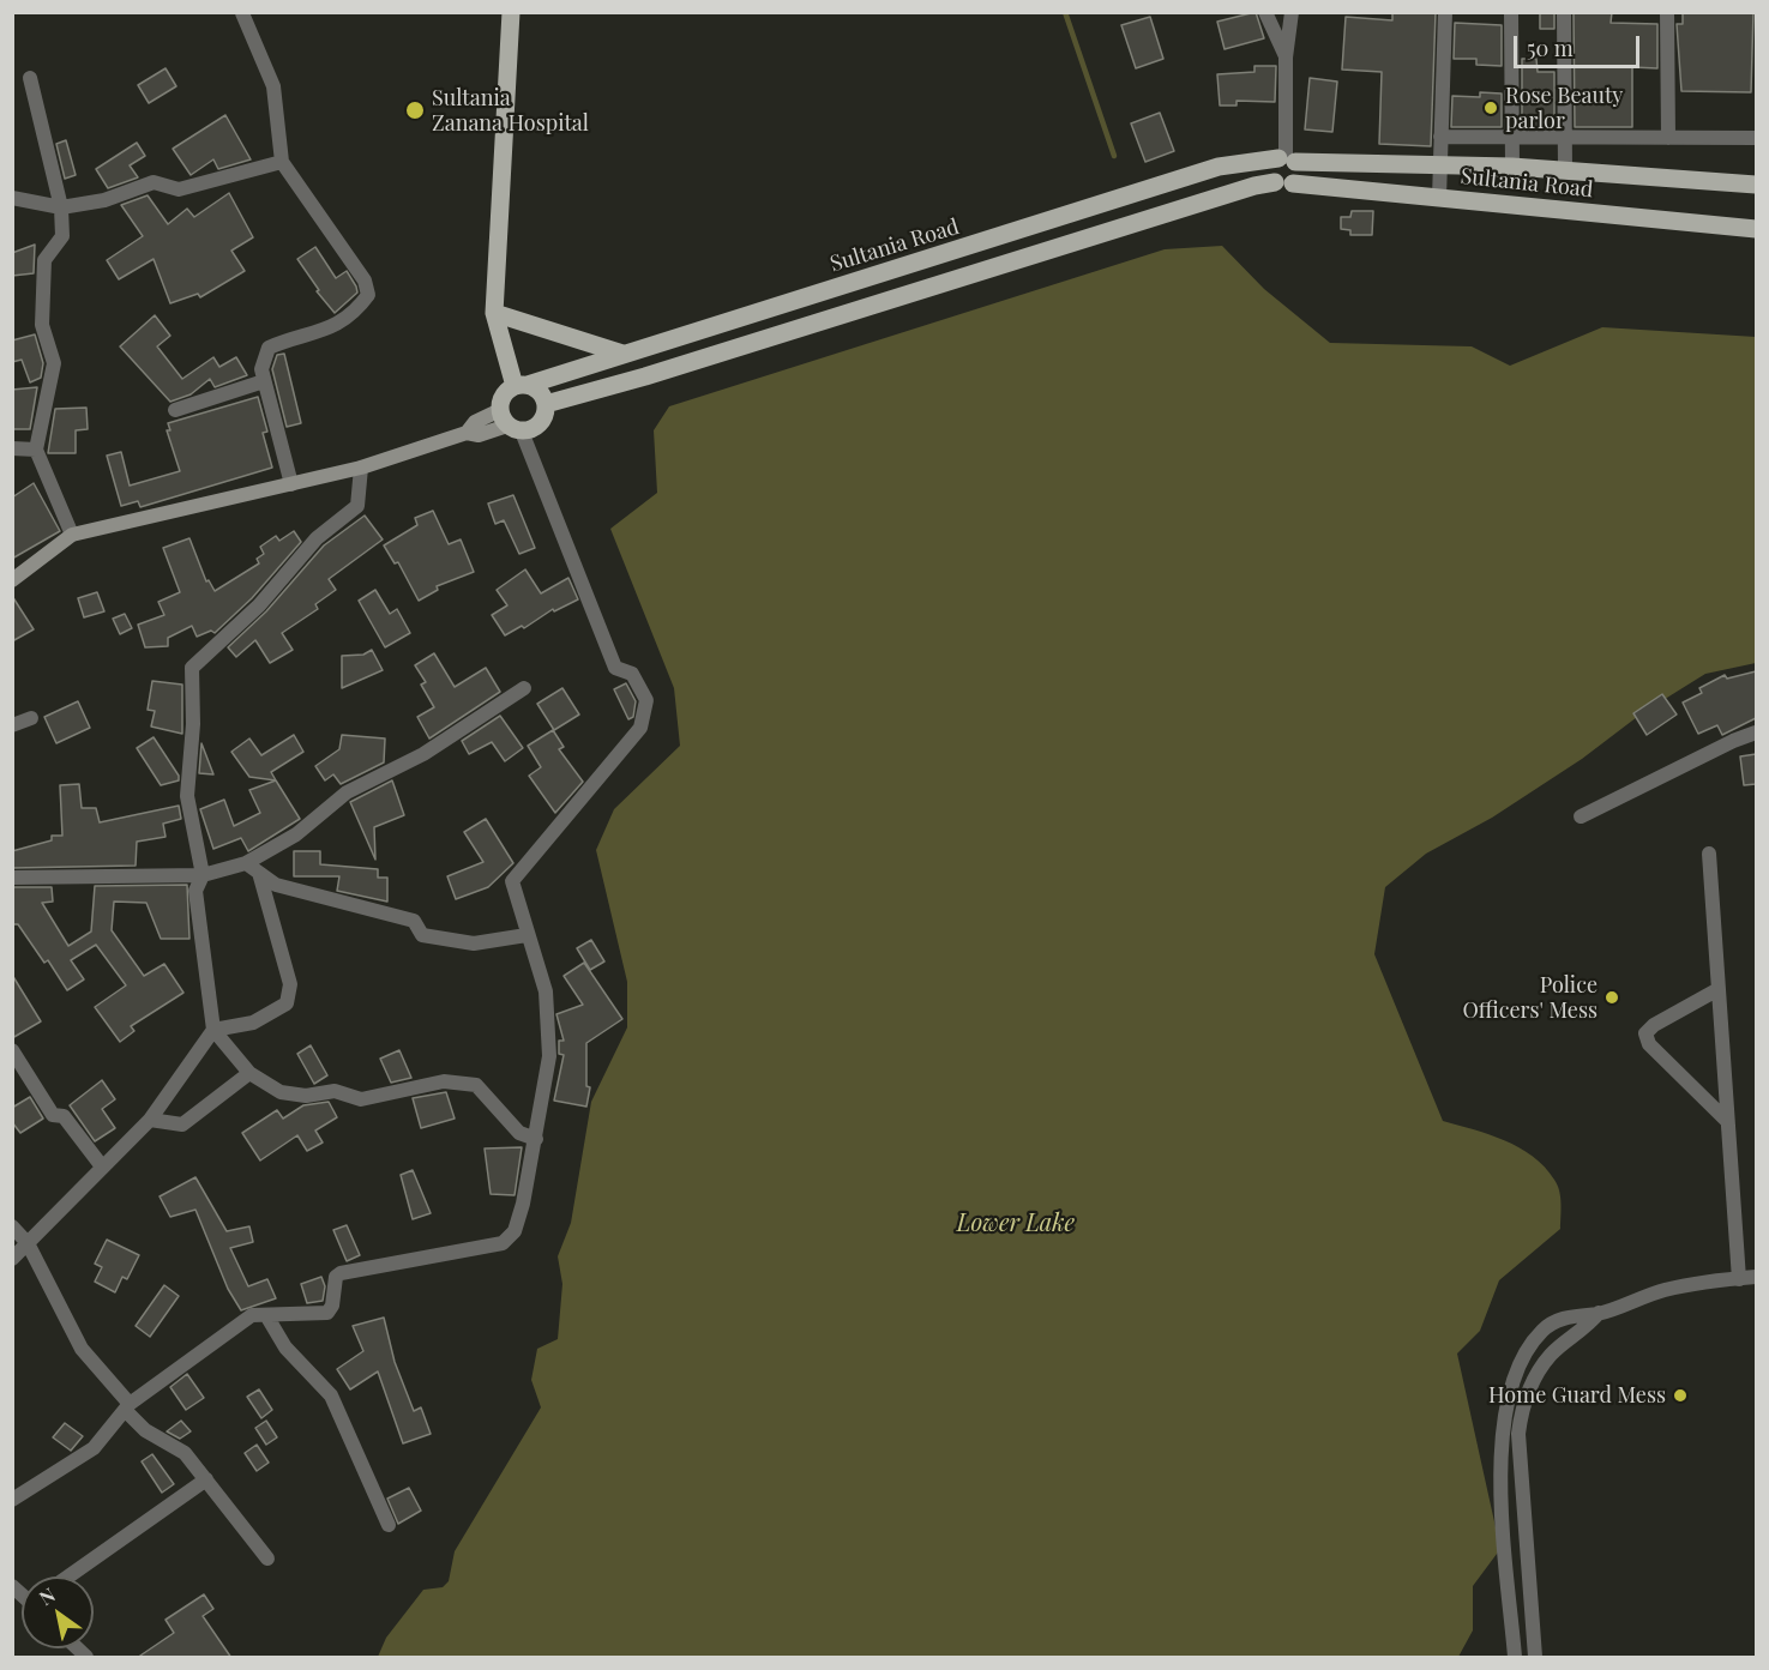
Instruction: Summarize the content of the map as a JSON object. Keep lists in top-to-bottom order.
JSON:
{
  "streets": {
    "main road": ["Sultania Road"]
  },
  "water": ["Lower Lake"],
  "places": [
    "Rose Beauty parlor",
    "Sultania Zanana Hospital",
    "Police Officers' Mess",
    "Home Guard Mess"
  ],
  "scale_bar": "50 m",
  "north": "top left"
}
